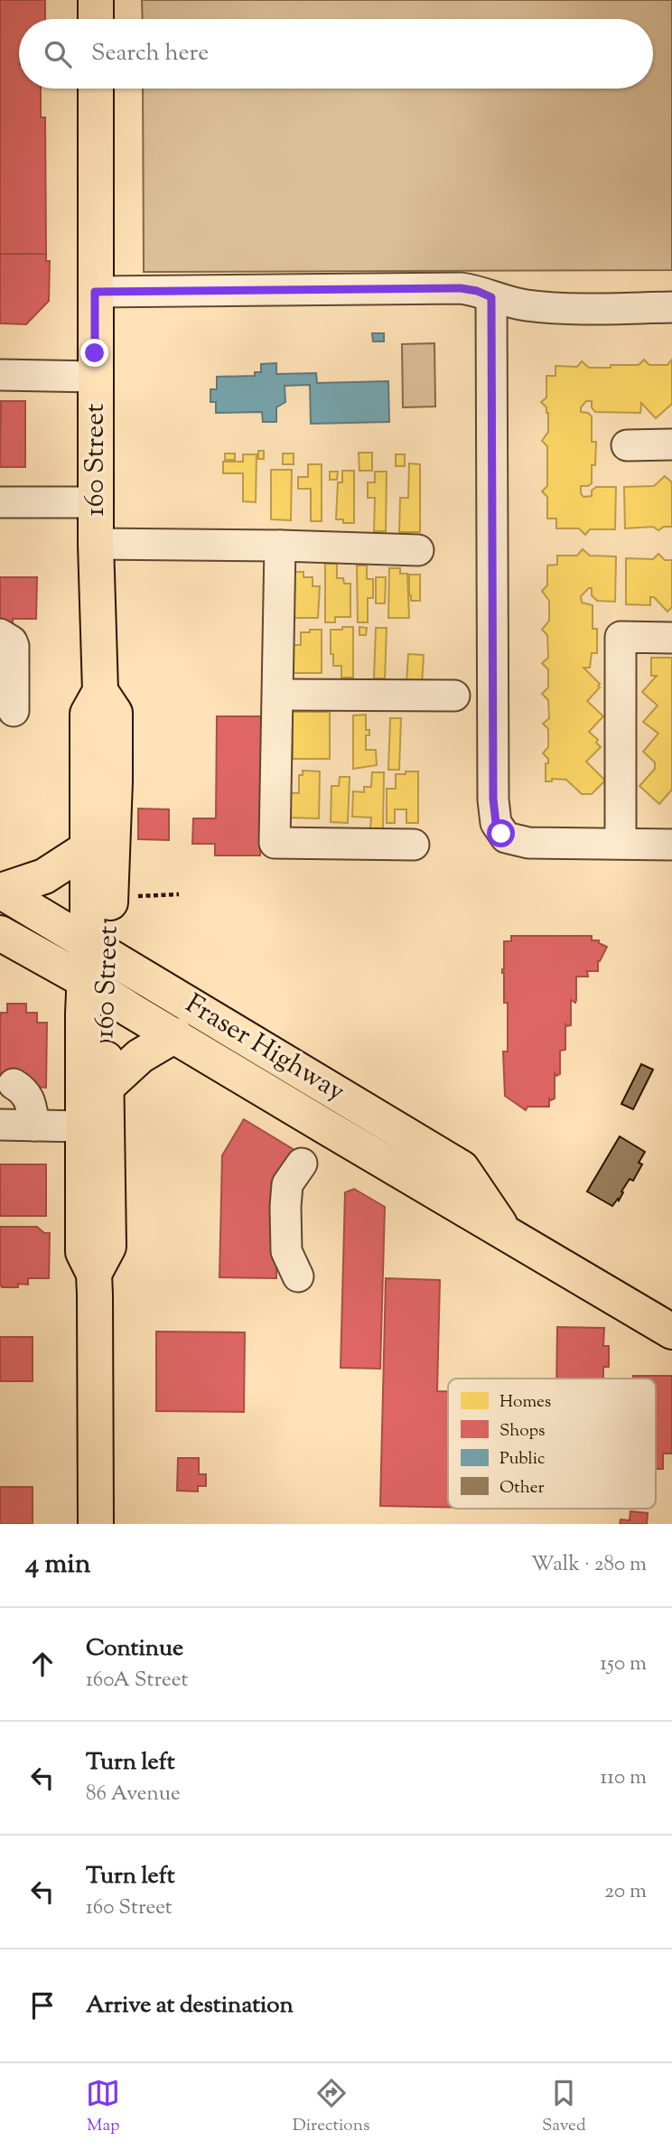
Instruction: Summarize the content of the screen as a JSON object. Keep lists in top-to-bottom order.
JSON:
{
  "streets": {
    "main road": ["160 Street", "Fraser Highway"]
  },
  "crossings": [
    ["160 Street", "Fraser Highway"]
  ],
  "legend": [
    "Homes",
    "Shops",
    "Public",
    "Other"
  ],
  "page": {
    "search": "Search here",
    "heading": ["4 min", "Walk · 280 m"],
    "list": [
      ["Continue", "160A Street", "150 m"],
      ["Turn left", "86 Avenue", "110 m"],
      ["Turn left", "160 Street", "20 m"],
      "Arrive at destination"
    ],
    "nav": ["Map", "Directions", "Saved"]
  }
}
